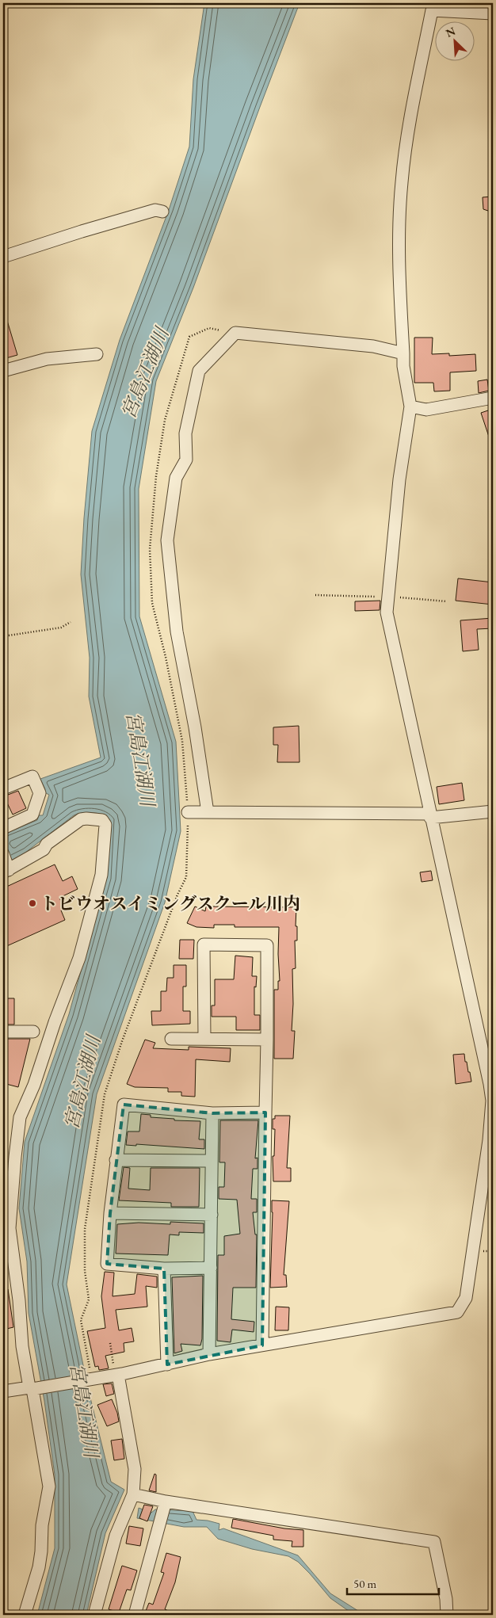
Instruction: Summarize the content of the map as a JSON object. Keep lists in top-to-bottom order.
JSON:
{
  "water": ["宮島江湖川"],
  "places": ["トビウオスイミングスクール川内"],
  "scale_bar": "50 m",
  "north": "top left"
}
